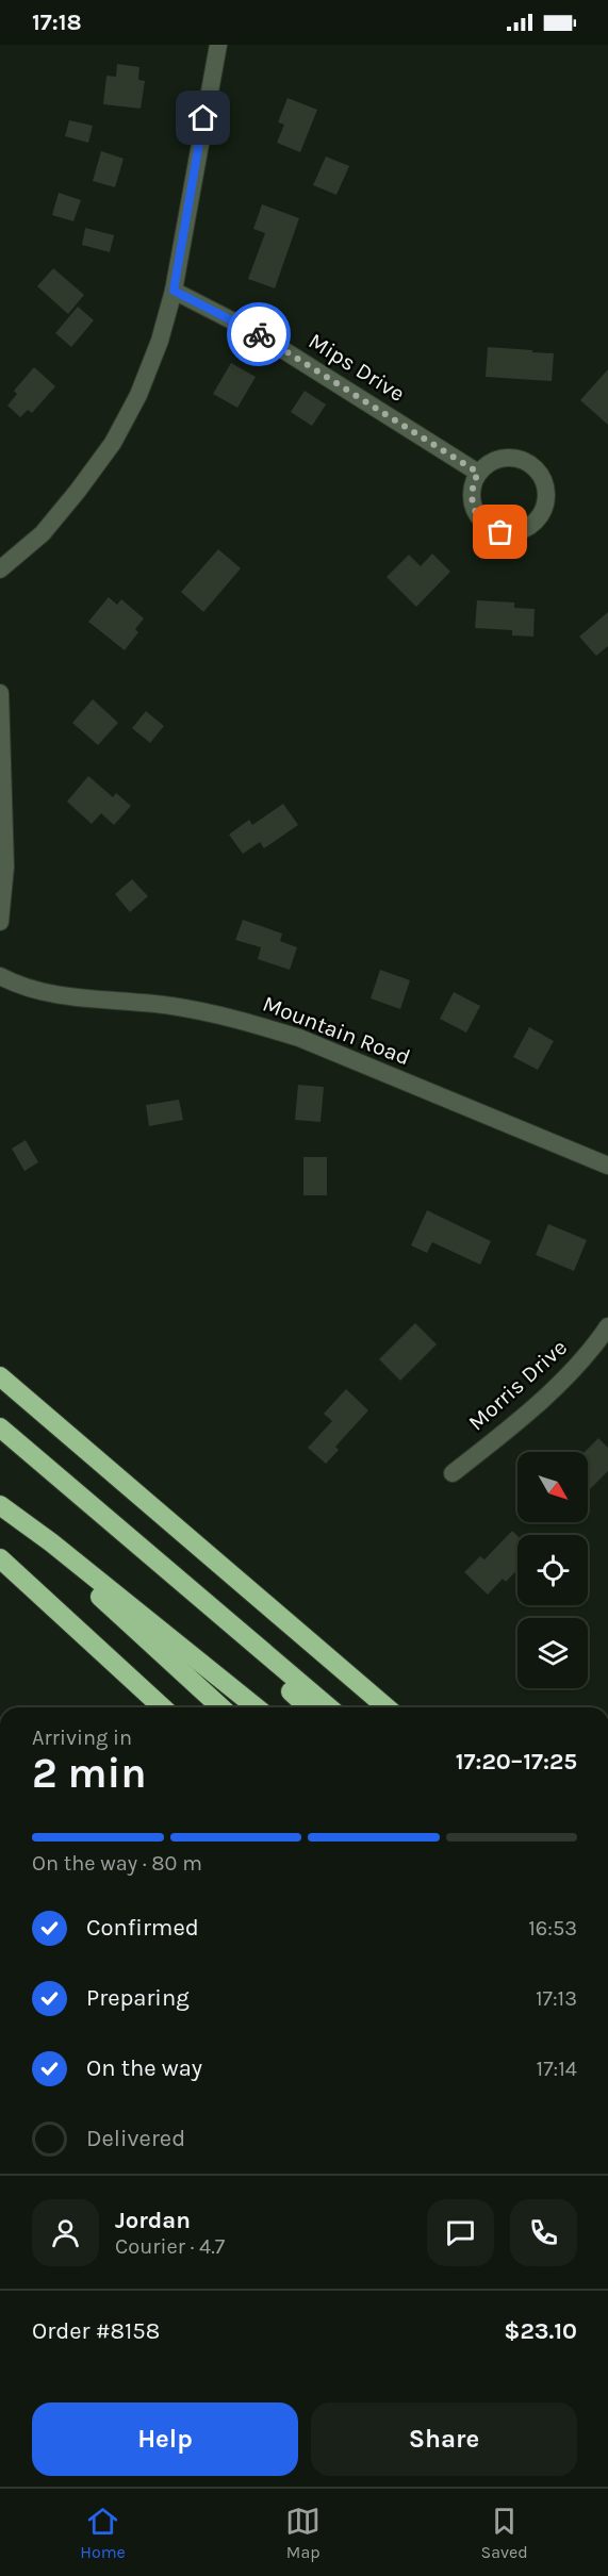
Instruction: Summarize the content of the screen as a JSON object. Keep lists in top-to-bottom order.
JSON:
{
  "streets": {
    "street": ["Mips Drive", "Mountain Road", "Morris Drive"]
  },
  "north": "bottom right",
  "page": {
    "status": "17:18",
    "heading": ["2 min", "Arriving in", "17:20–17:25"],
    "panel": [
      "Jordan",
      "Courier · 4.7",
      "Order #8158",
      "$23.10"
    ],
    "bar": "On the way · 80 m",
    "list": [
      ["Confirmed", "16:53"],
      ["Preparing", "17:13"],
      ["On the way", "17:14"],
      "Delivered"
    ],
    "buttons": ["Help", "Share"],
    "tabs": ["Home", "Map", "Saved"]
  }
}
